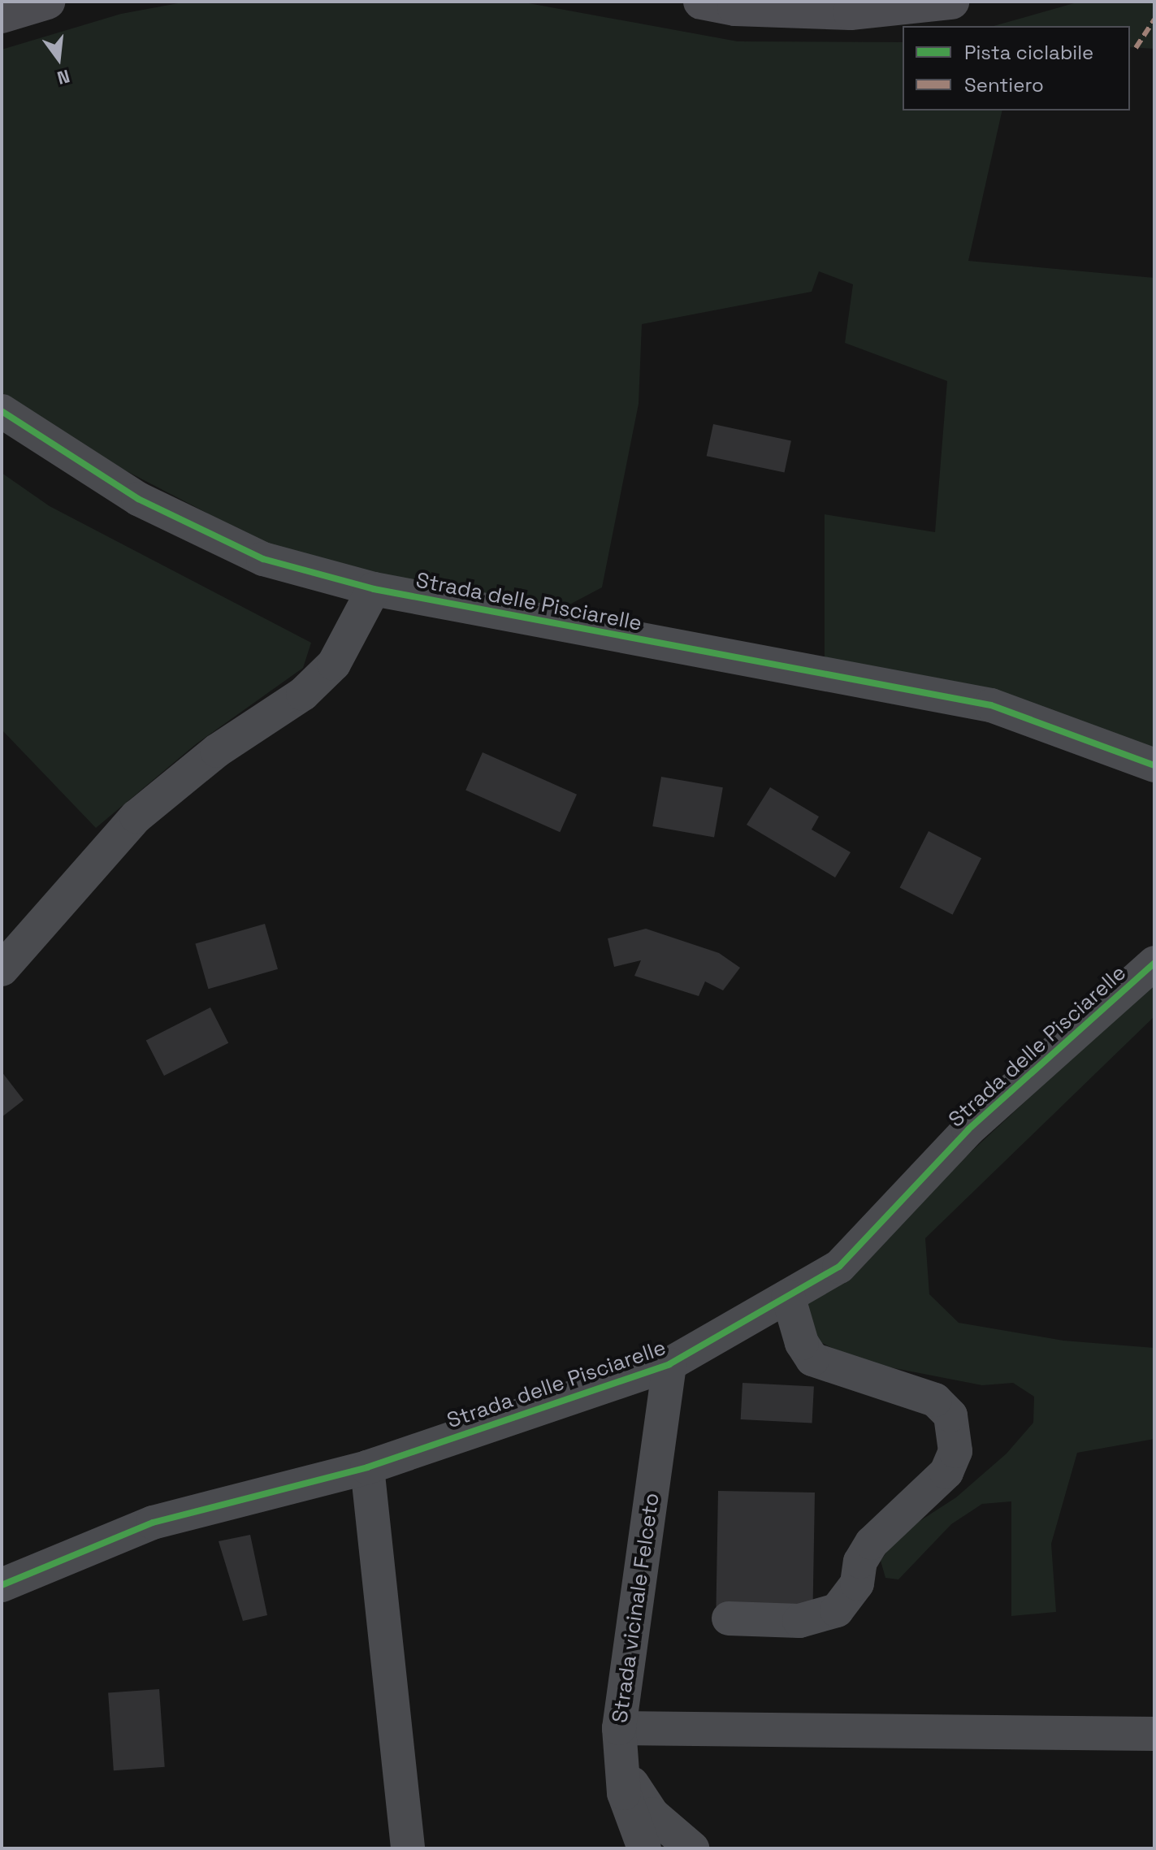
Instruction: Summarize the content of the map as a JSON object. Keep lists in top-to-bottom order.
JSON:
{
  "streets": {
    "street": ["Strada delle Pisciarelle", "Strada vicinale Felceto"]
  },
  "crossings": [
    ["Strada delle Pisciarelle", "Strada vicinale Felceto"]
  ],
  "legend": ["Pista ciclabile", "Sentiero"],
  "north": "bottom"
}
